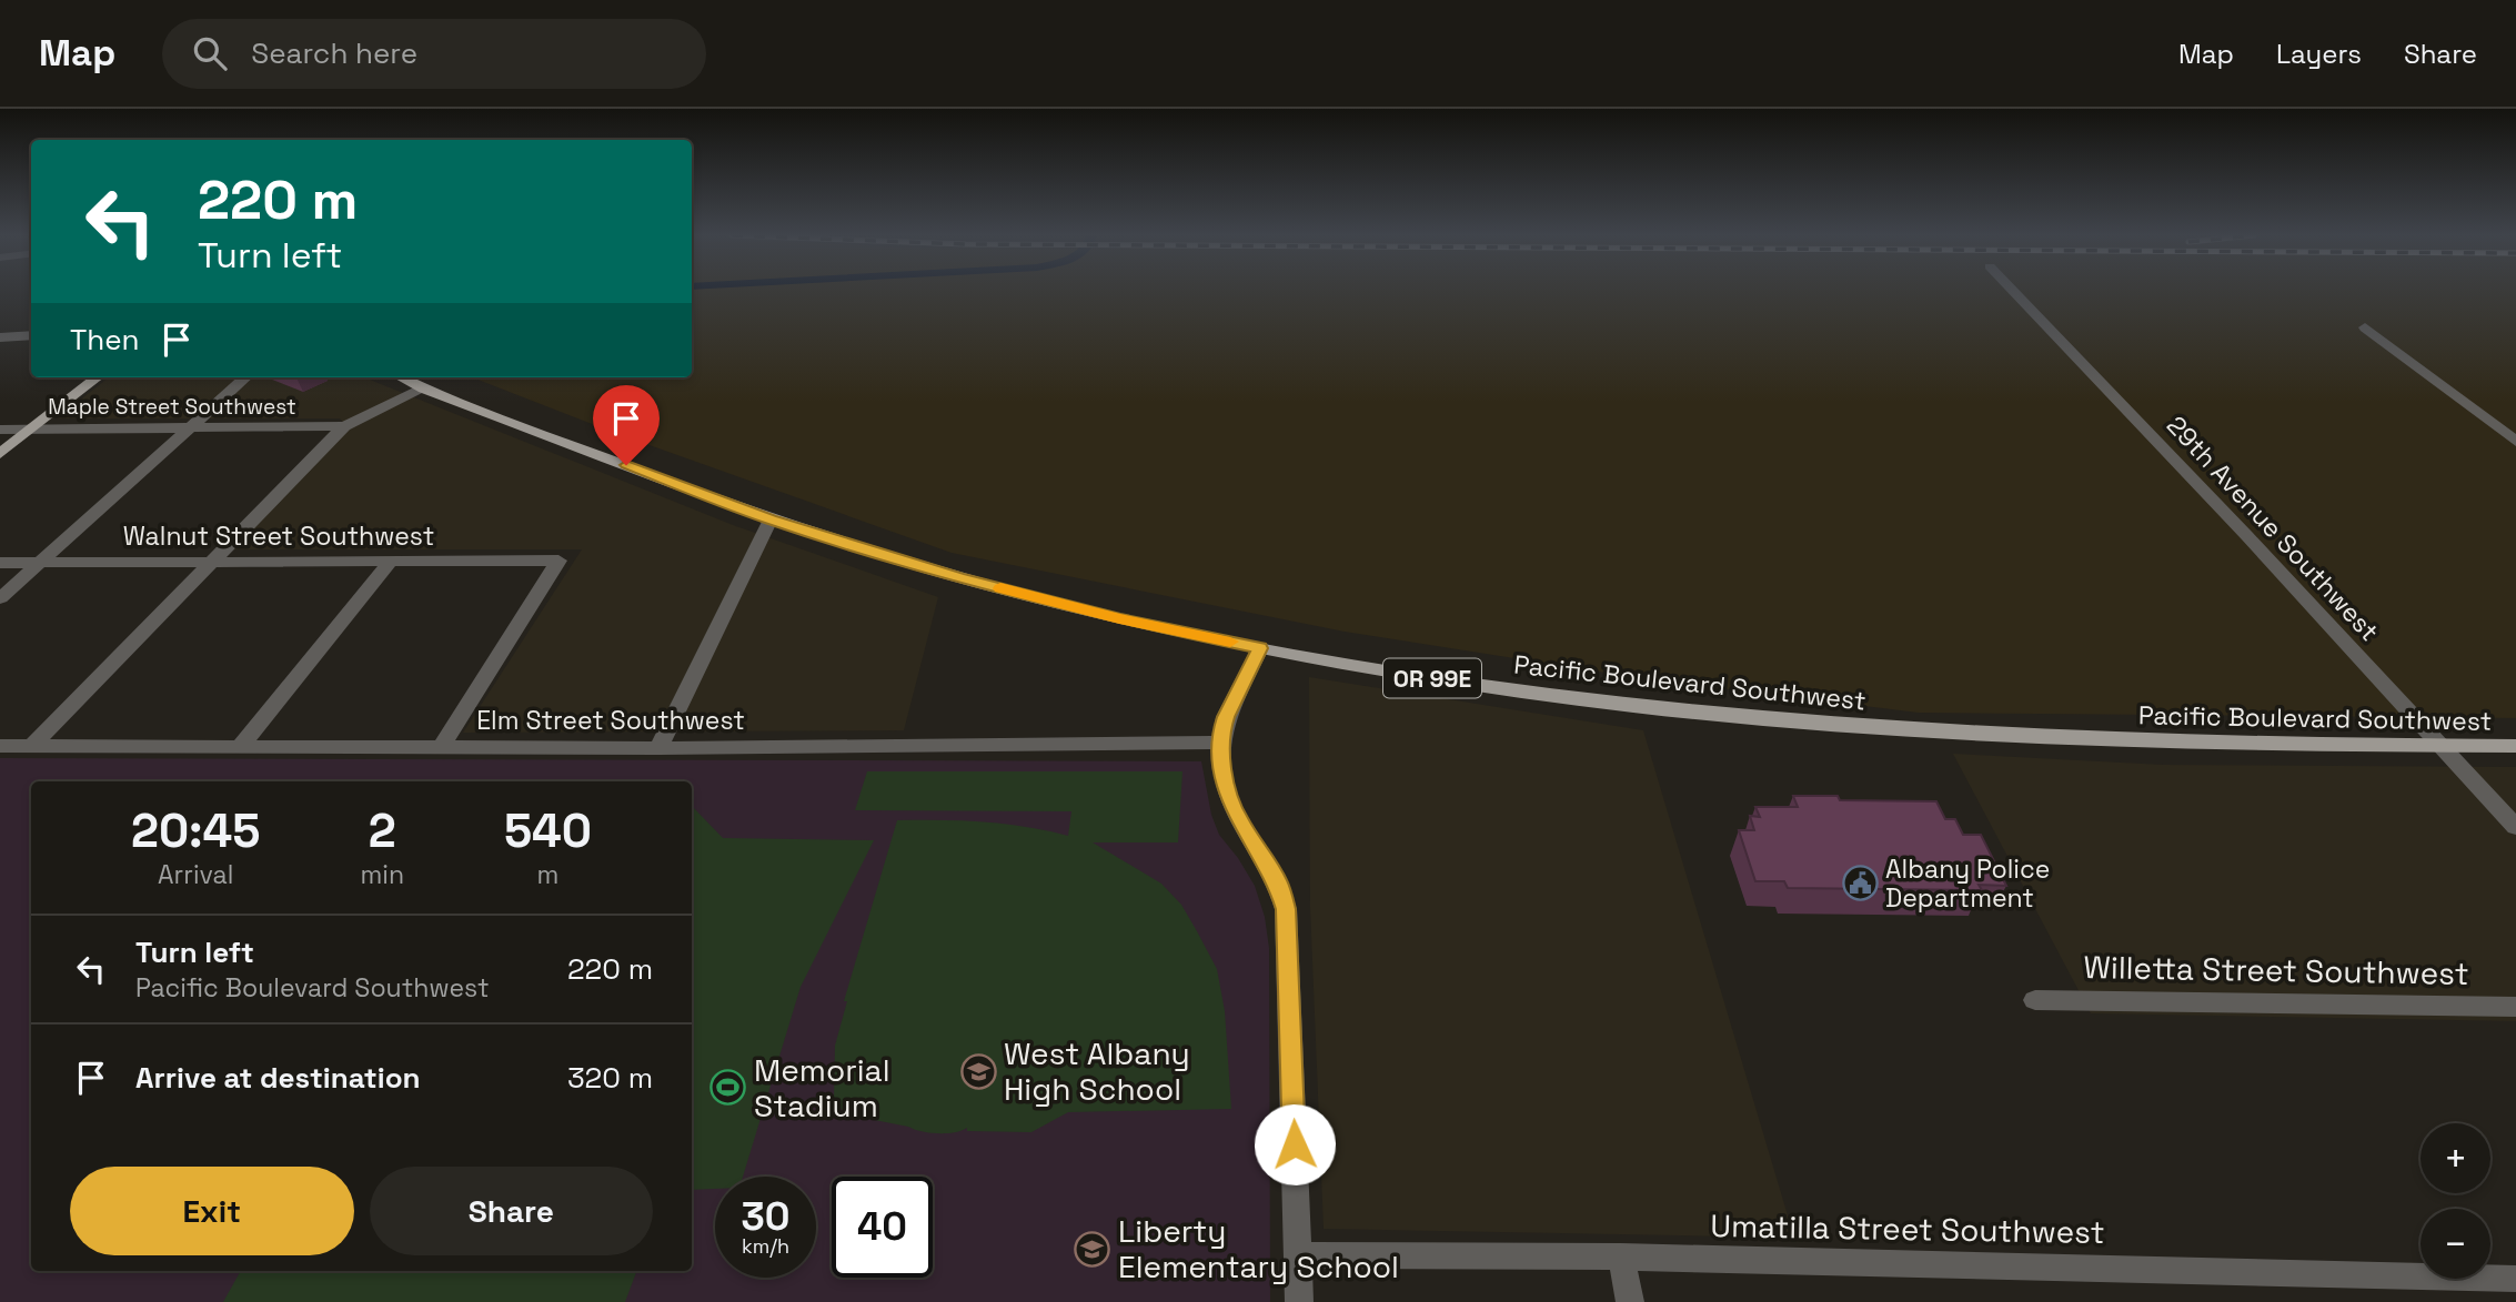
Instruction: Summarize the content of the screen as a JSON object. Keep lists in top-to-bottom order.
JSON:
{
  "streets": {
    "main road": ["OR 99E", "Pacific Boulevard Southwest"],
    "street": [
      "Maple Street Southwest",
      "29th Avenue Southwest",
      "Walnut Street Southwest",
      "Elm Street Southwest",
      "Willetta Street Southwest",
      "Umatilla Street Southwest"
    ]
  },
  "crossings": [
    ["29th Avenue Southwest", "Pacific Boulevard Southwest"],
    ["Walnut Street Southwest", "Elm Street Southwest"]
  ],
  "places": {
    "public building": ["Albany Police Department"],
    "school or university": ["West Albany High School", "Liberty Elementary School"],
    "sports": ["Memorial Stadium"]
  },
  "page": {
    "header": "Map",
    "search": "Search here",
    "nav": ["Map", "Layers", "Share"],
    "turn": ["220 m", "Turn left"],
    "then": "Then",
    "eta": [
      "20:45",
      "Arrival",
      "2",
      "min",
      "540",
      "m"
    ],
    "list": [
      {
        "name": "Turn left",
        "note": "Pacific Boulevard Southwest",
        "value": "220 m"
      },
      {
        "name": "Arrive at destination",
        "value": "320 m"
      }
    ],
    "map_buttons": ["+", "−"],
    "buttons": ["Exit", "Share"],
    "speed": "30 km/h",
    "limit": "40"
  }
}
